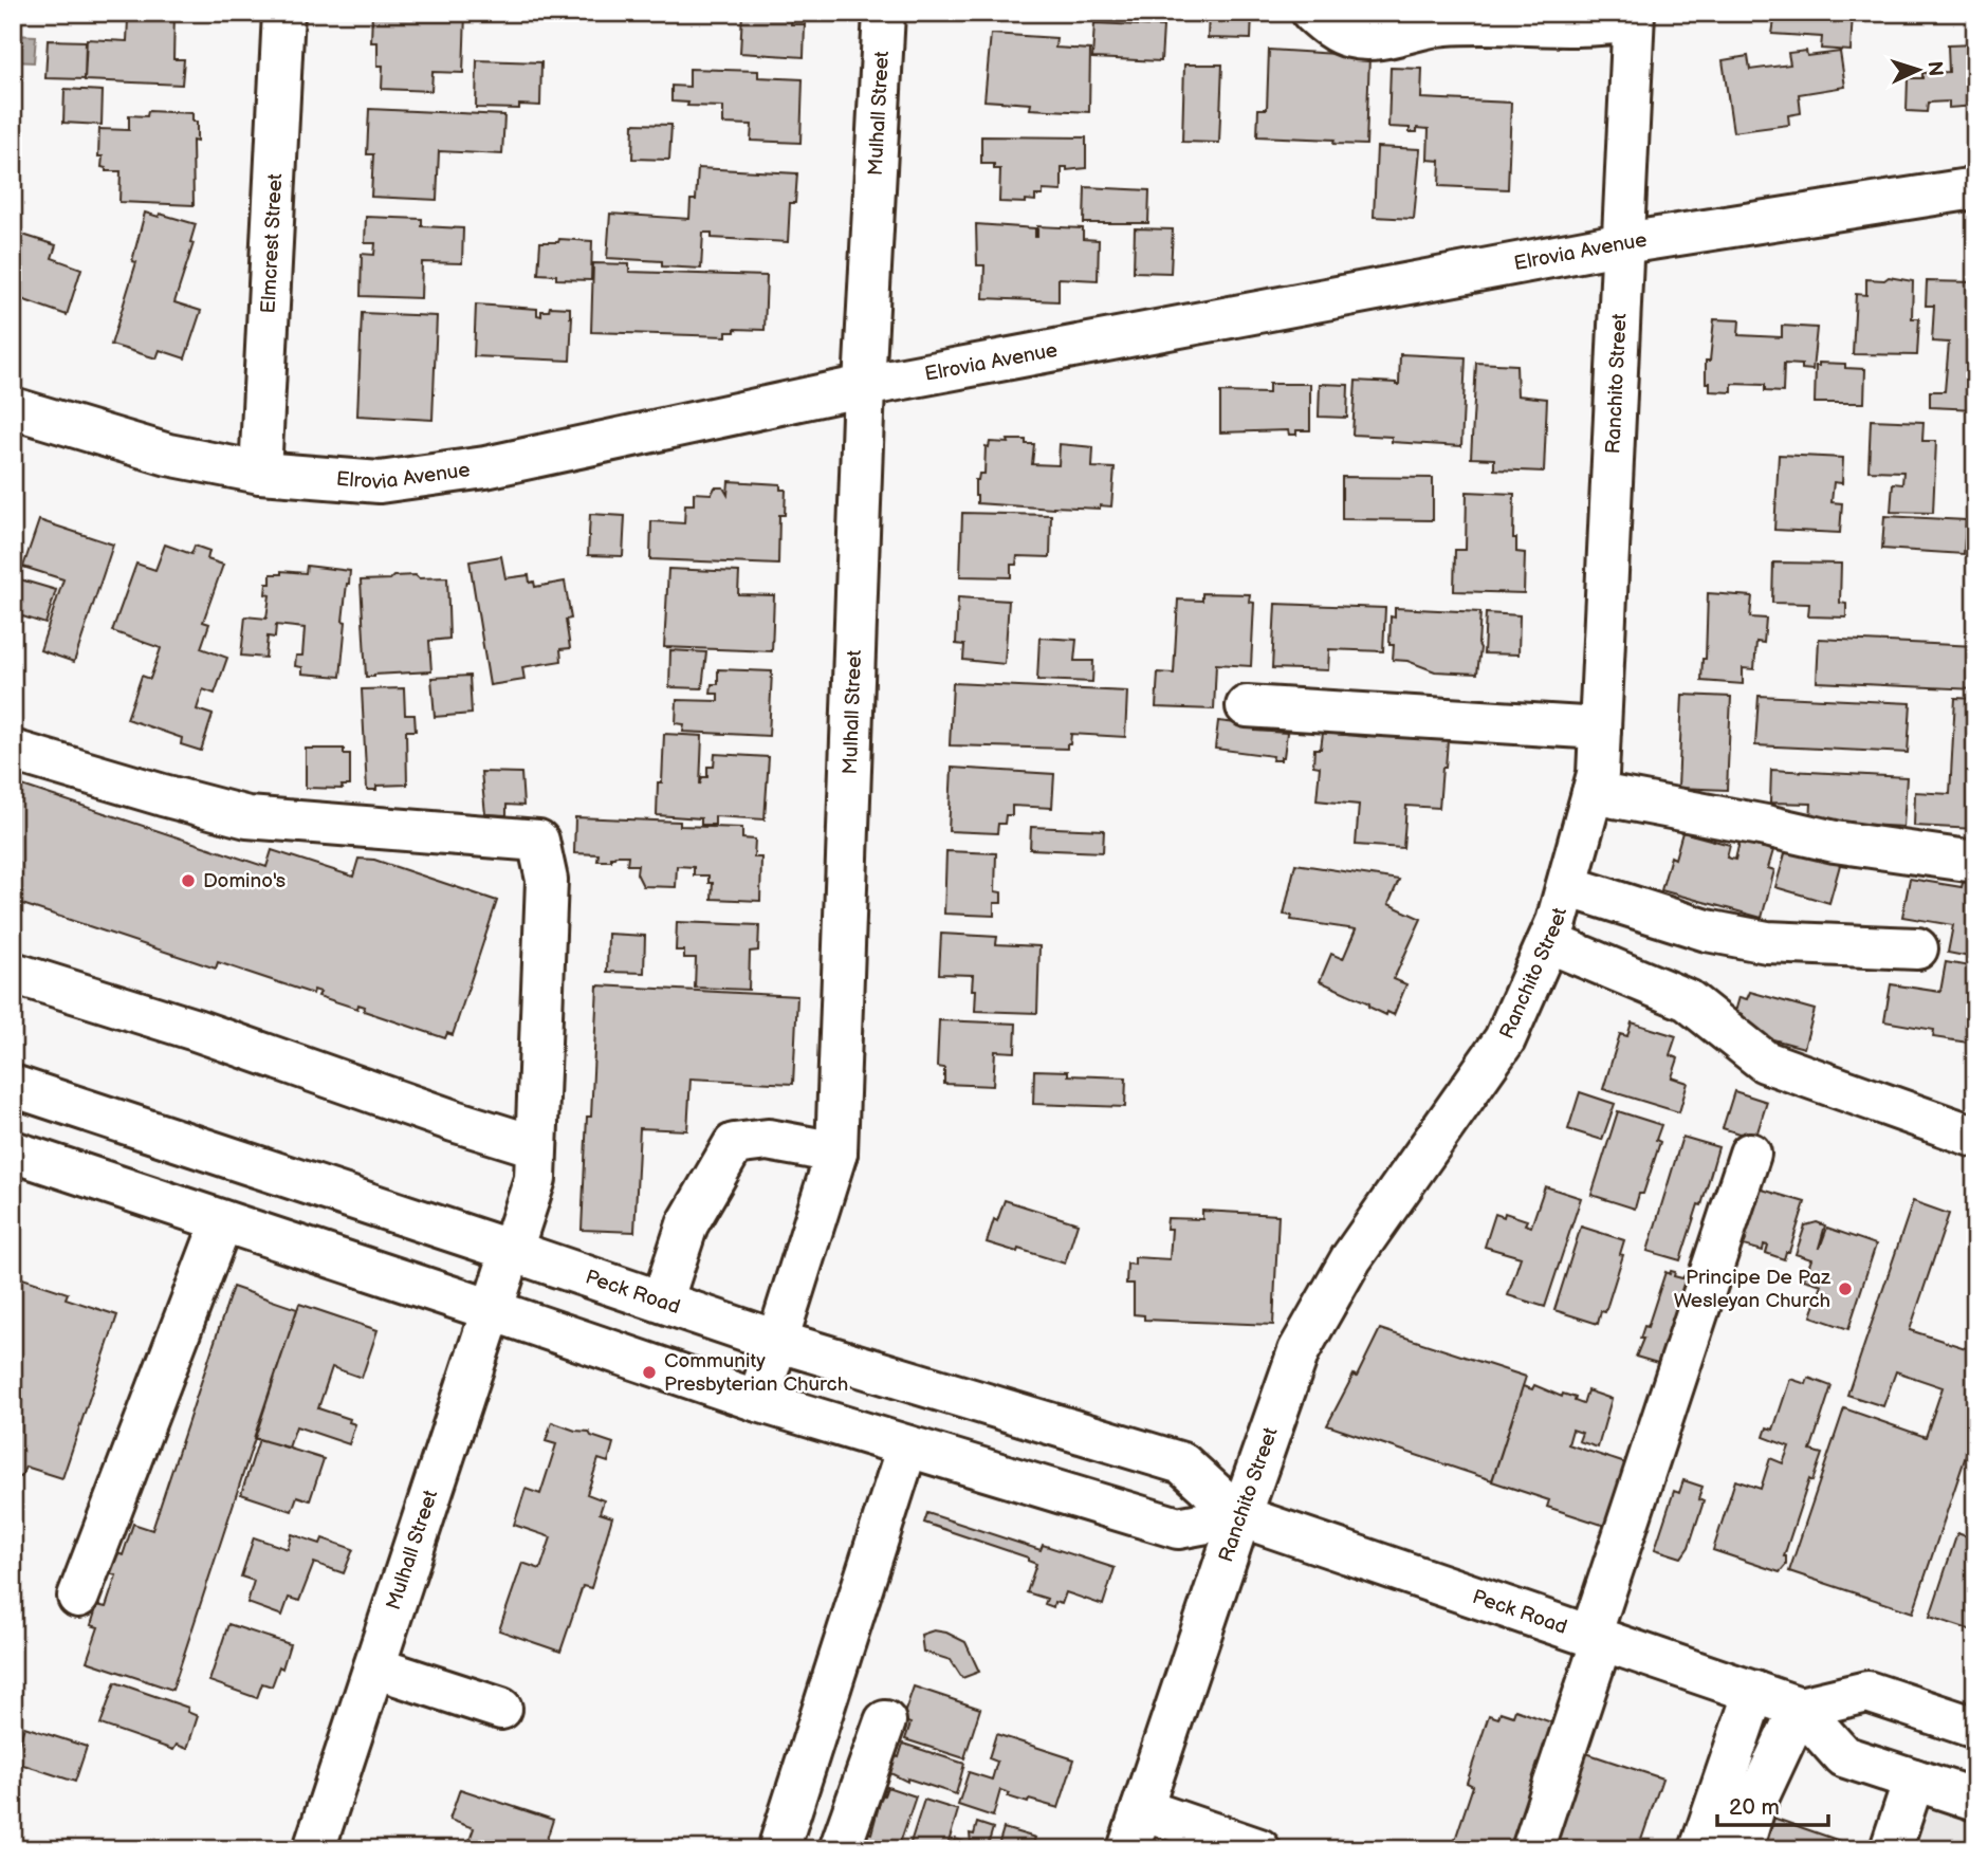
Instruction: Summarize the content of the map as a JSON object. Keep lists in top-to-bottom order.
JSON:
{
  "streets": {
    "street": [
      "Mulhall Street",
      "Elmcrest Street",
      "Elrovia Avenue",
      "Ranchito Street",
      "Peck Road"
    ]
  },
  "crossings": [
    ["Mulhall Street", "Elrovia Avenue"],
    ["Mulhall Street", "Peck Road"],
    ["Elmcrest Street", "Elrovia Avenue"],
    ["Elrovia Avenue", "Ranchito Street"],
    ["Ranchito Street", "Peck Road"]
  ],
  "places": ["Domino's", "Principe De Paz Wesleyan Church", "Community Presbyterian Church"],
  "scale_bar": "20 m",
  "north": "right"
}
